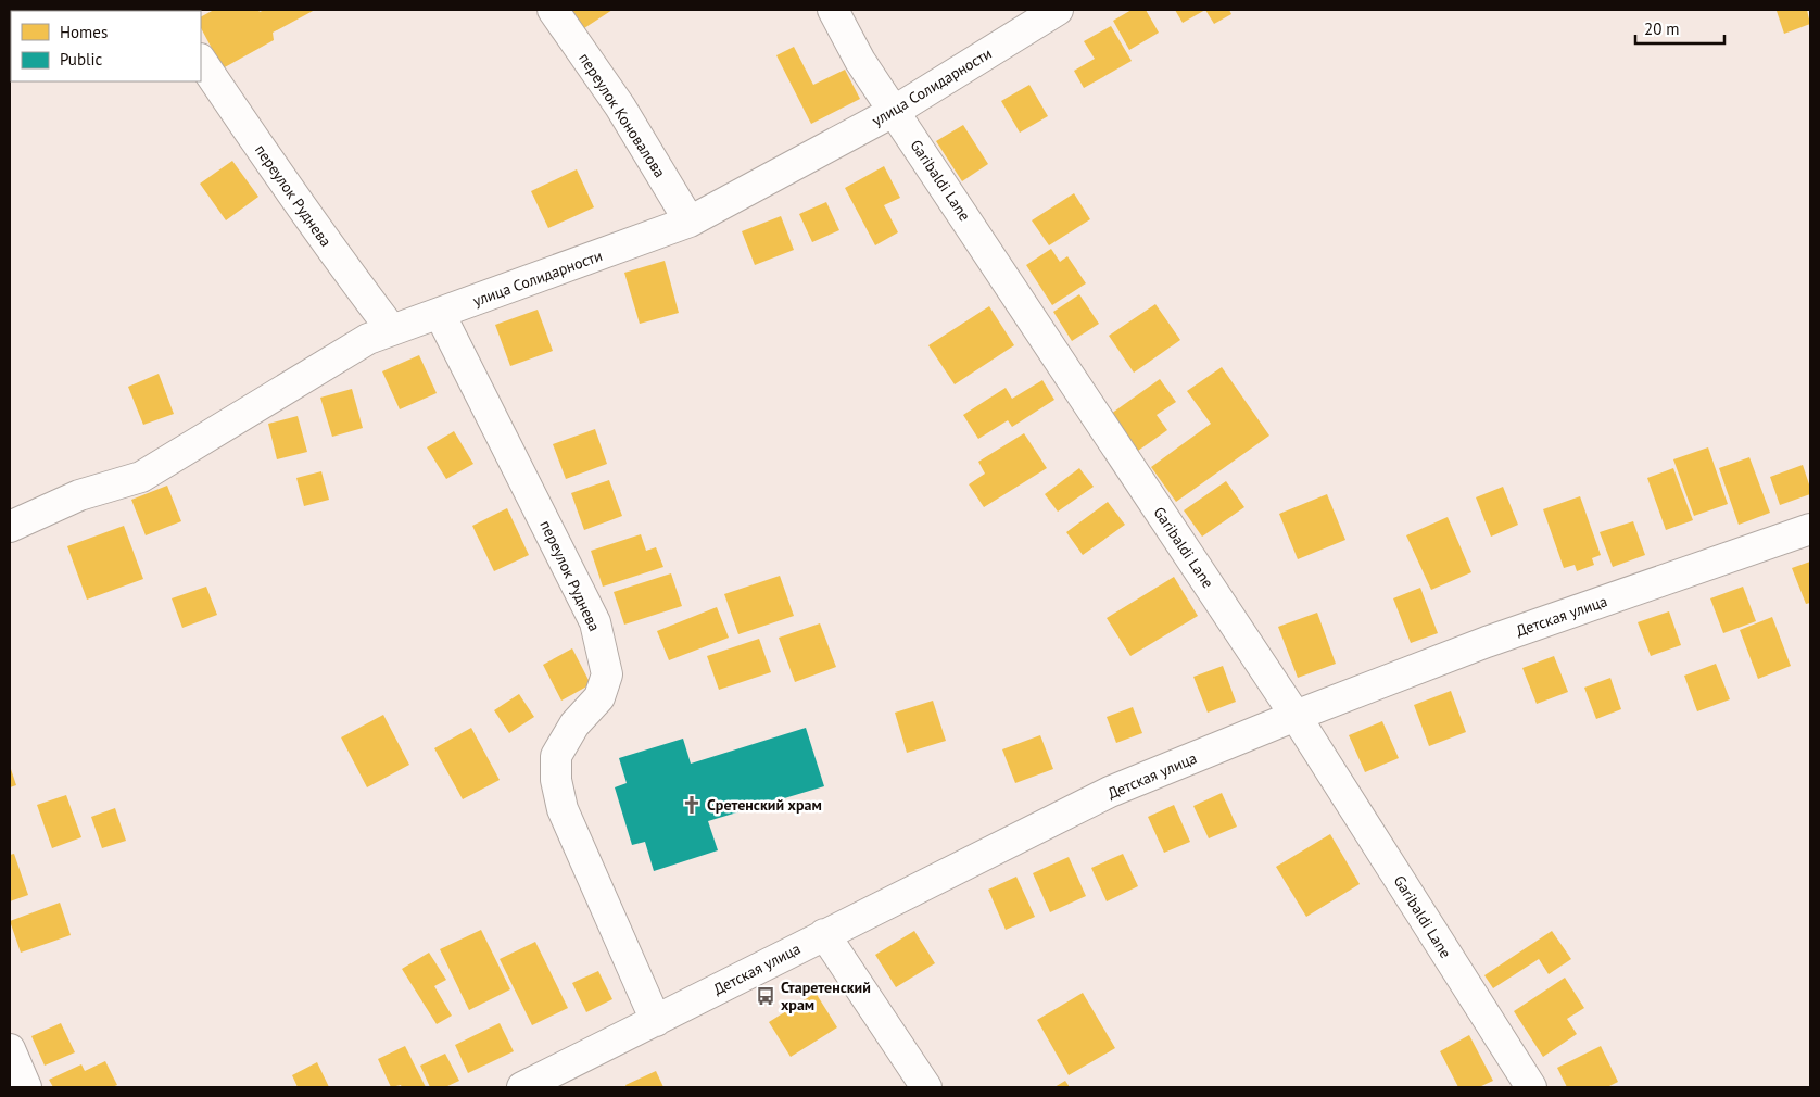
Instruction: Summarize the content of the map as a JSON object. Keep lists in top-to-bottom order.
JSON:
{
  "streets": {
    "street": [
      "улица Солидарности",
      "переулок Коновалова",
      "Garibaldi Lane",
      "переулок Руднева",
      "Детская улица"
    ]
  },
  "crossings": [
    ["улица Солидарности", "переулок Коновалова"],
    ["улица Солидарности", "Garibaldi Lane"],
    ["улица Солидарности", "переулок Руднева"],
    ["Garibaldi Lane", "Детская улица"],
    ["переулок Руднева", "Детская улица"]
  ],
  "places": {
    "church": ["Сретенский храм"],
    "bus stop": ["Старетенский храм"]
  },
  "legend": ["Homes", "Public"],
  "scale_bar": "20 m"
}
